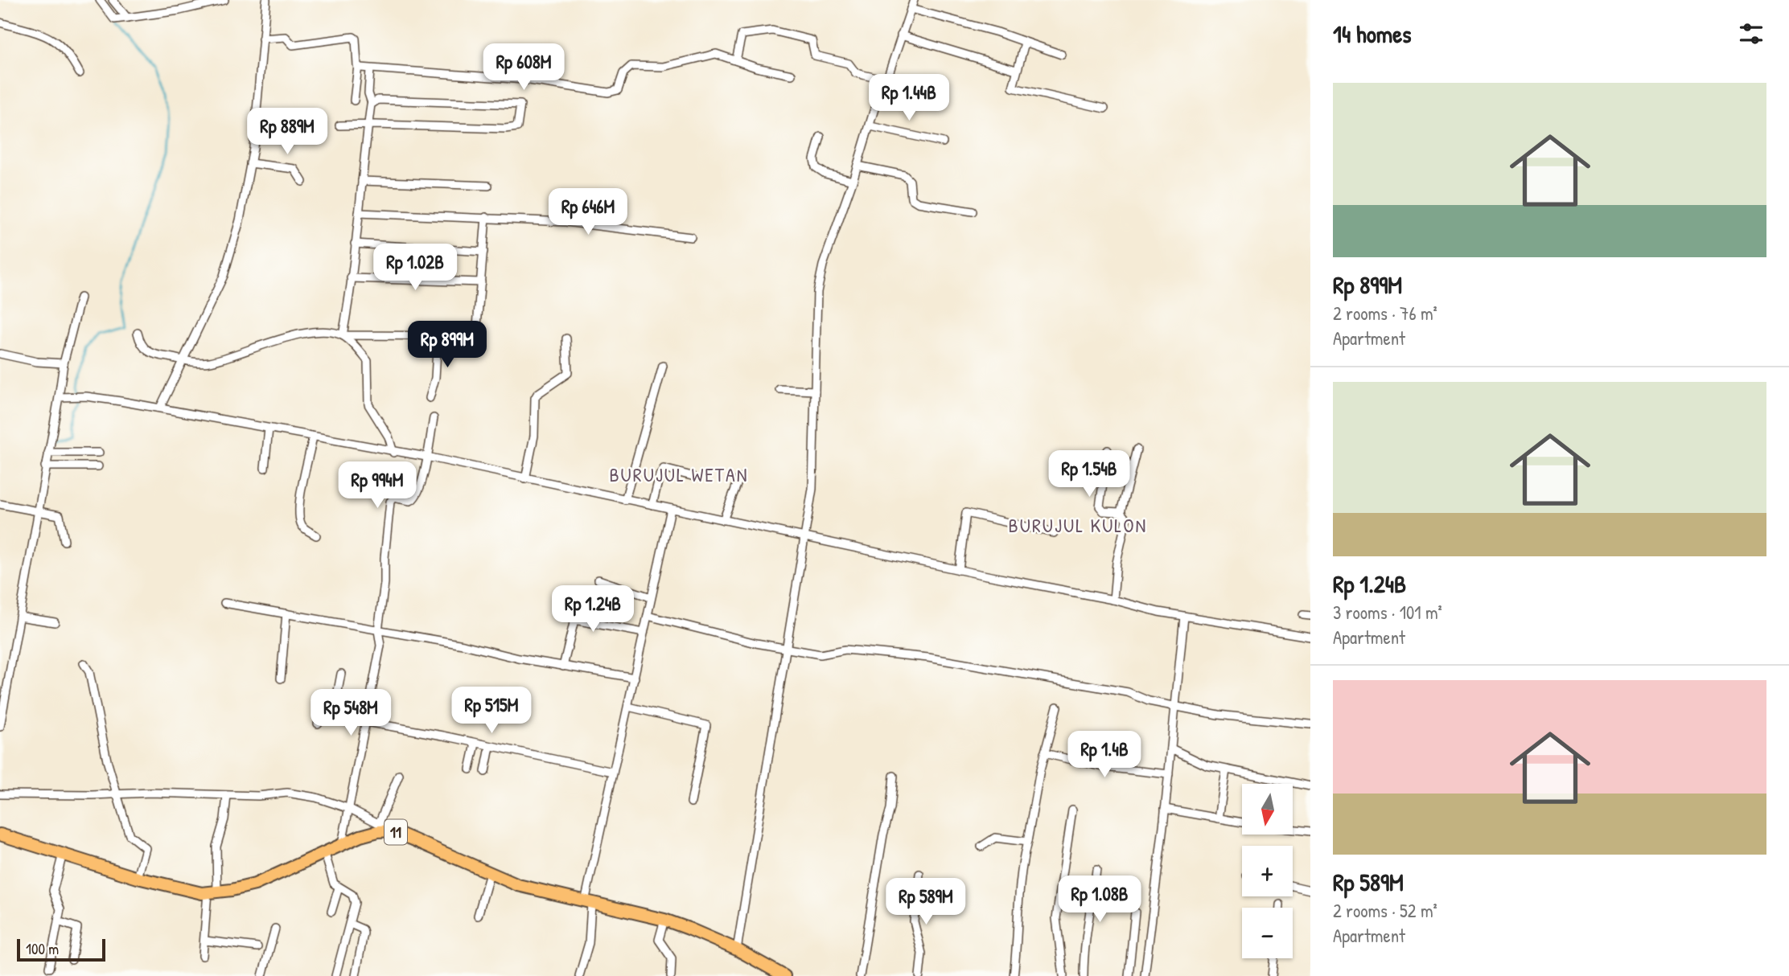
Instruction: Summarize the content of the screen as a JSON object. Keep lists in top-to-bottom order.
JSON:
{
  "streets": {
    "highway": ["11"]
  },
  "districts": ["BURUJUL WETAN", "BURUJUL KULON"],
  "scale_bar": "100 m",
  "north": "bottom",
  "page": {
    "heading": "14 homes",
    "price": [
      "Rp 608M",
      "Rp 1.44B",
      "Rp 889M",
      "Rp 646M",
      "Rp 1.02B",
      "Rp 899M",
      "Rp 1.54B",
      "Rp 994M",
      "Rp 1.24B",
      "Rp 515M",
      "Rp 548M",
      "Rp 1.4B",
      "Rp 1.08B",
      "Rp 589M"
    ],
    "list": [
      {
        "name": "Rp 899M",
        "note": "2 rooms · 76 m² · Apartment"
      },
      {
        "name": "Rp 1.24B",
        "note": "3 rooms · 101 m² · Apartment"
      },
      {
        "name": "Rp 589M",
        "note": "2 rooms · 52 m² · Apartment"
      }
    ],
    "map_buttons": ["+", "−"],
    "scale": "100 m"
  }
}
